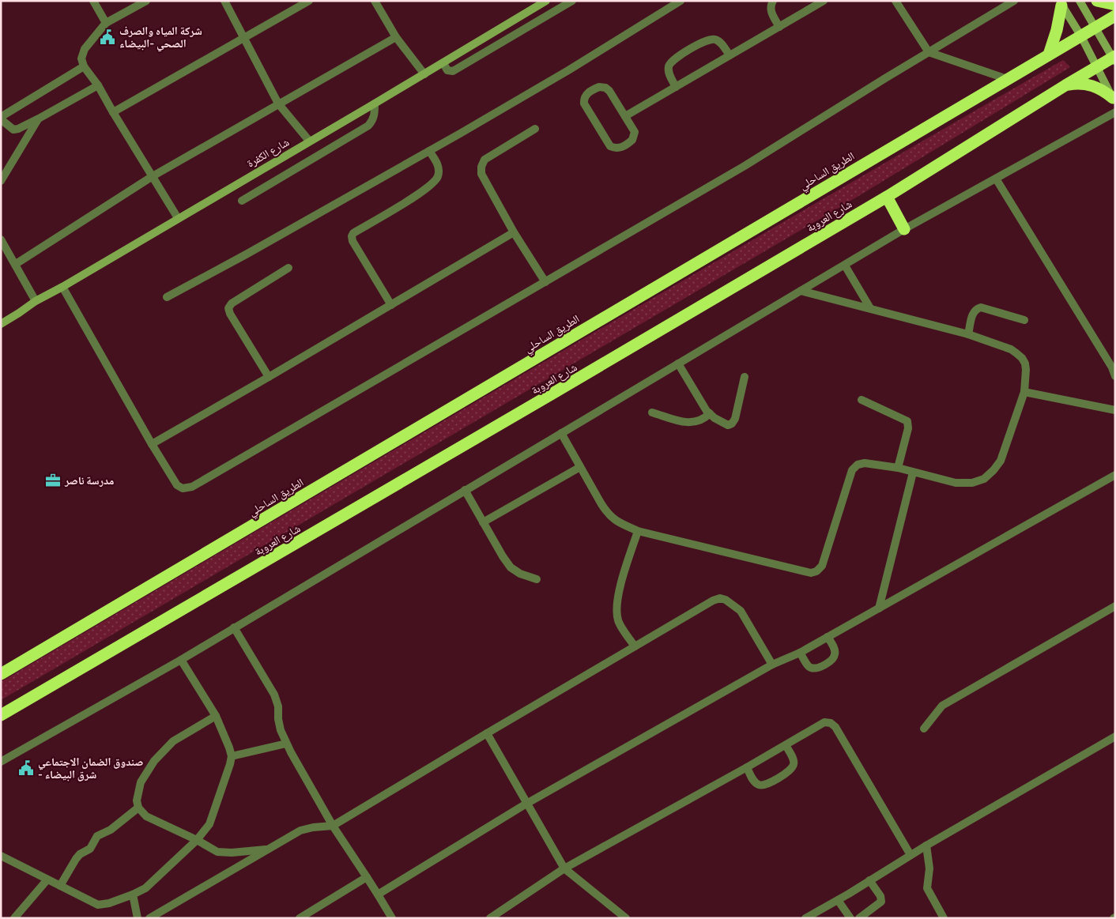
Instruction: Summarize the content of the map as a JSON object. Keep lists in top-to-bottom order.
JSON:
{
  "streets": {
    "highway": ["الطريق الساحلي", "شارع العروبة"],
    "street": ["شارع الكفرة"]
  },
  "places": {
    "public building": ["شركة المياه والصرف الصحي -البيضاء", "صندوق الضمان الاجتماعي - شرق البيضاء"],
    "office": ["مدرسة ناصر"]
  }
}
